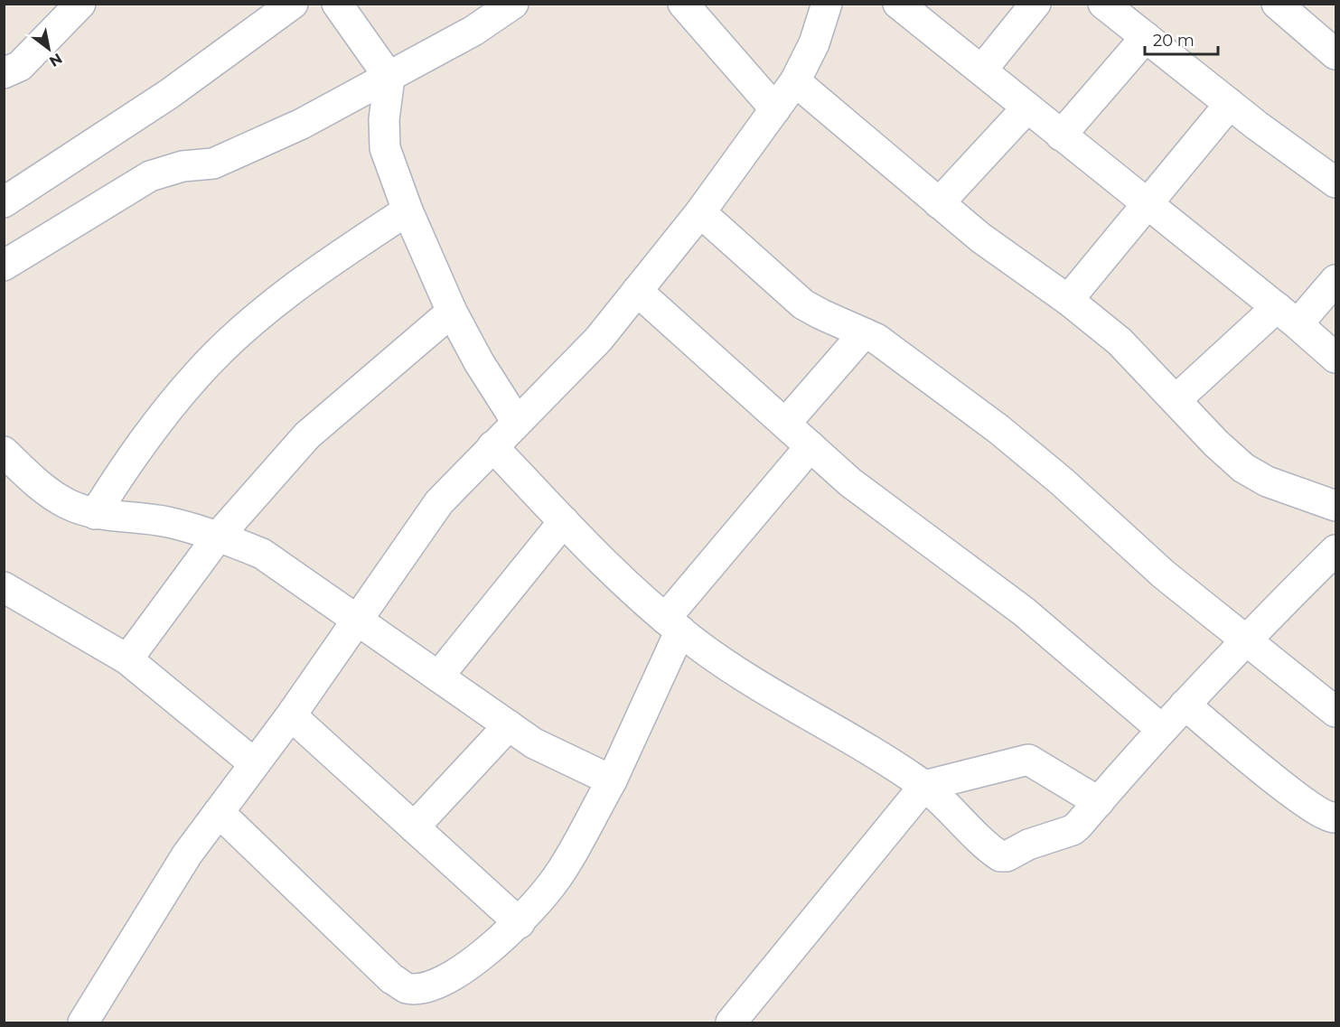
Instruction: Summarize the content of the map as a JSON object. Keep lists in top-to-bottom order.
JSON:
{
  "scale_bar": "20 m",
  "north": "bottom right"
}
